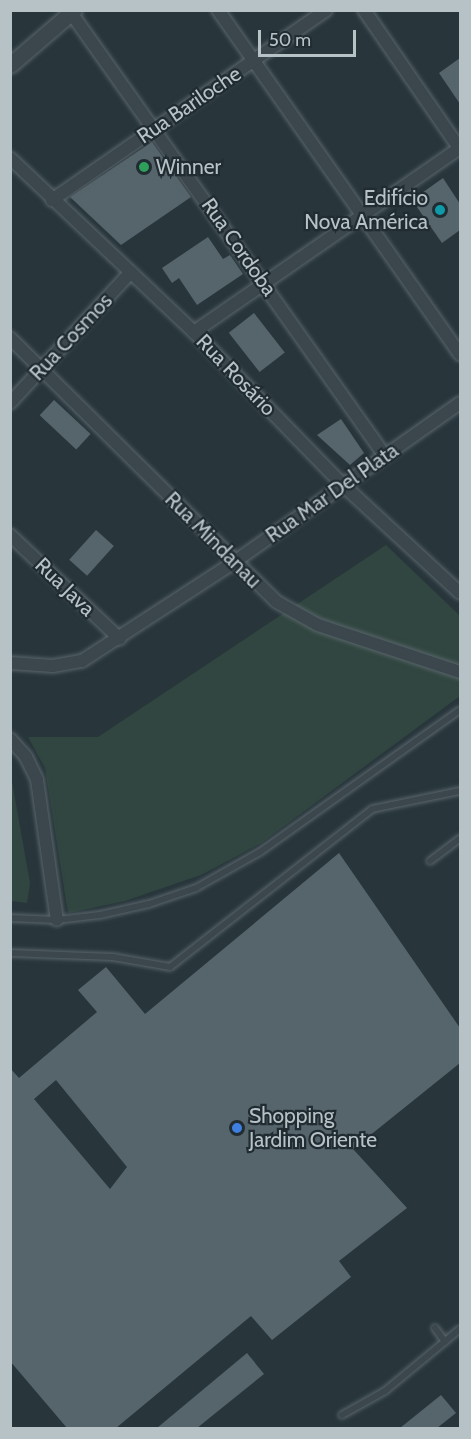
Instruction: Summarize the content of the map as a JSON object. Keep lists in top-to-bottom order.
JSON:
{
  "streets": {
    "street": [
      "Rua Bariloche",
      "Rua Cordoba",
      "Rua Cosmos",
      "Rua Rosário",
      "Rua Mar Del Plata",
      "Rua Mindanau",
      "Rua Java"
    ]
  },
  "crossings": [
    ["Rua Bariloche", "Rua Cordoba"],
    ["Rua Bariloche", "Rua Rosário"],
    ["Rua Cordoba", "Rua Mar Del Plata"],
    ["Rua Cosmos", "Rua Rosário"],
    ["Rua Cosmos", "Rua Mindanau"],
    ["Rua Rosário", "Rua Mar Del Plata"],
    ["Rua Mar Del Plata", "Rua Mindanau"],
    ["Rua Mar Del Plata", "Rua Java"]
  ],
  "places": ["Winner", "Edifício Nova América", "Shopping Jardim Oriente"],
  "scale_bar": "50 m"
}
